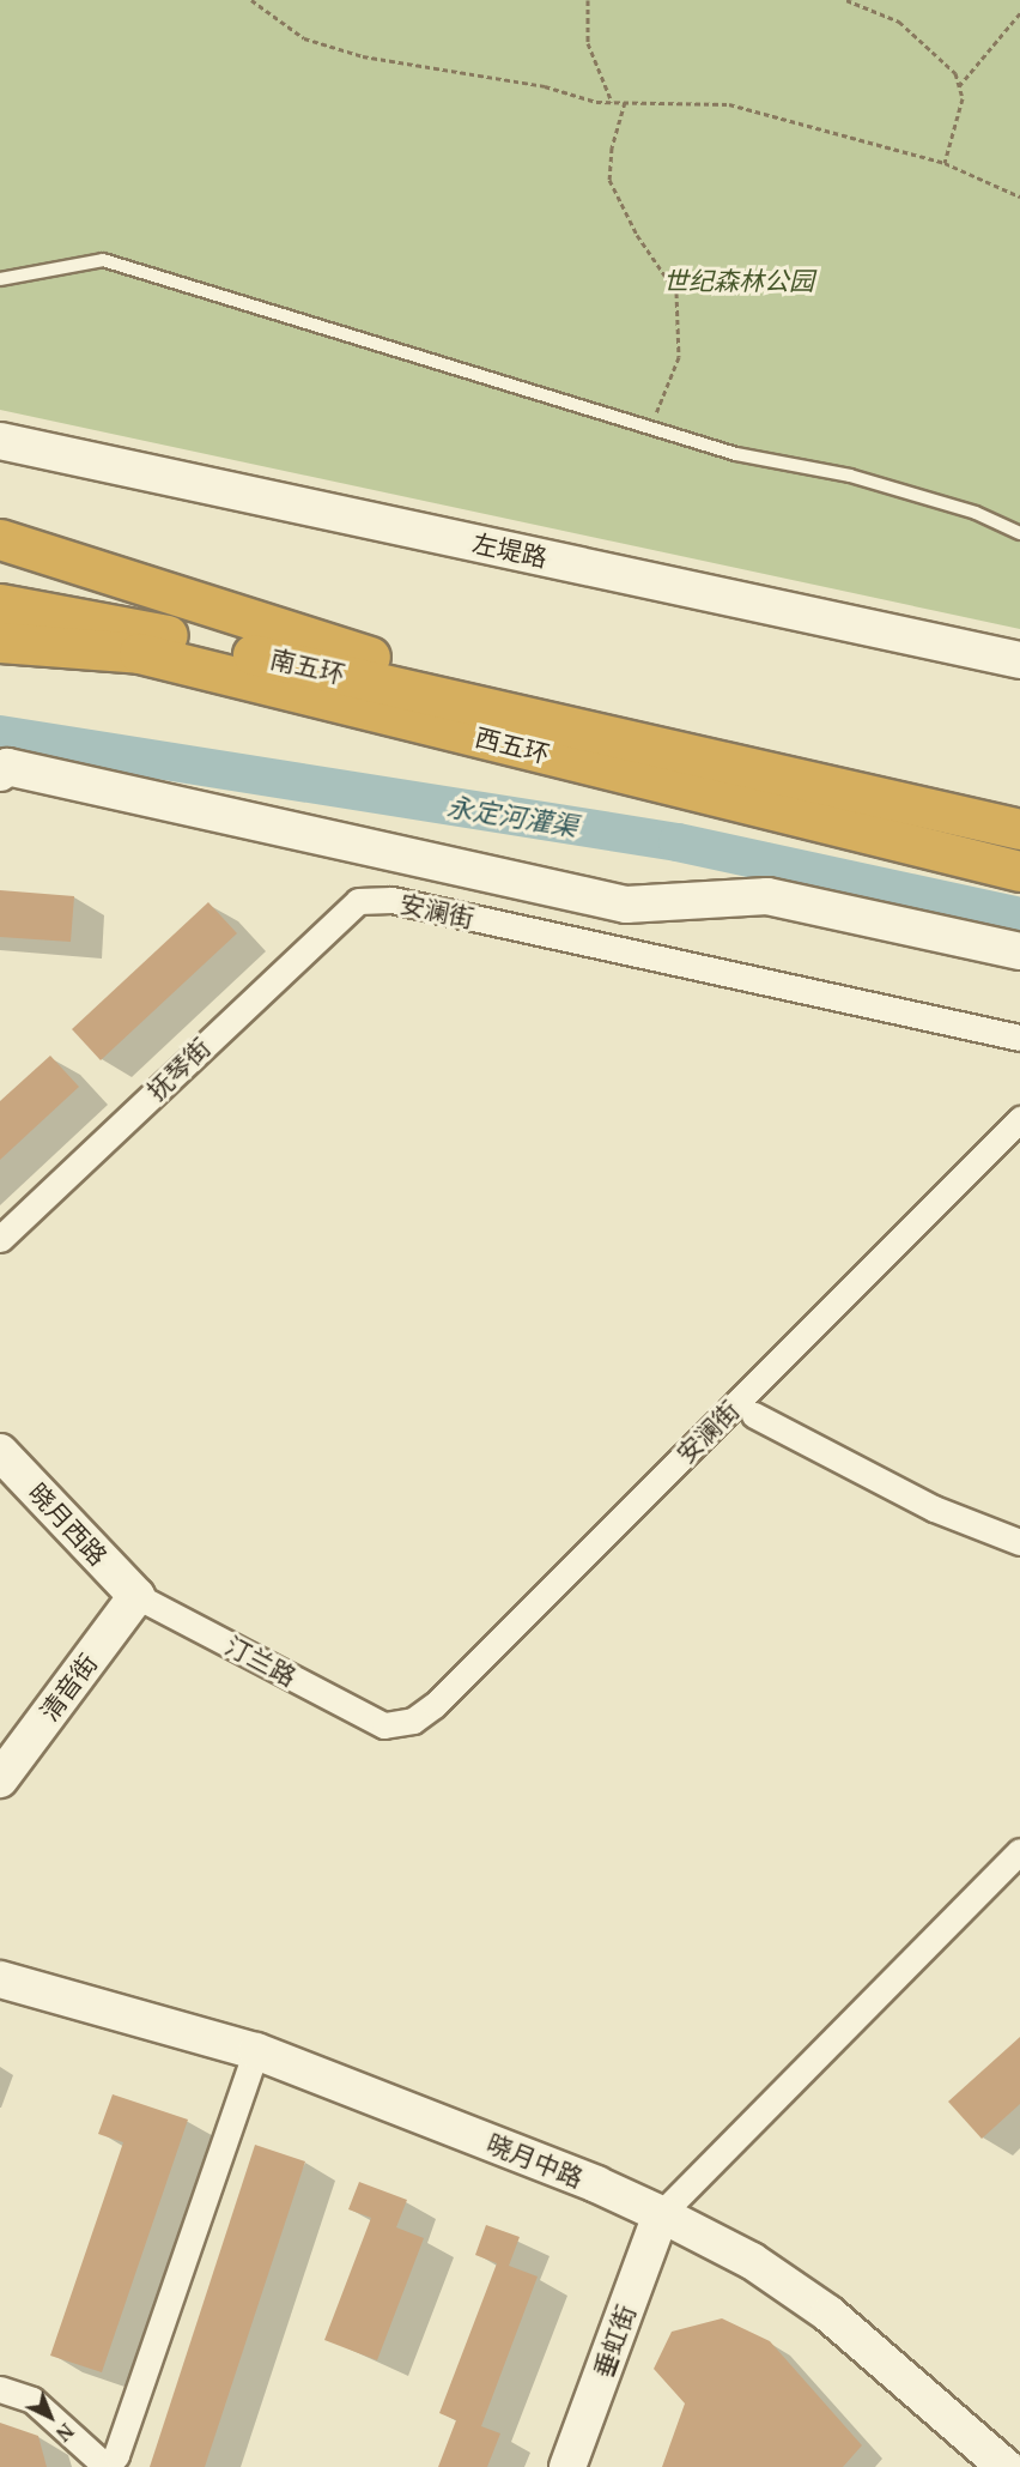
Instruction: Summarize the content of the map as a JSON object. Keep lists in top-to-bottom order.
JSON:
{
  "streets": {
    "highway": ["南五环", "西五环"],
    "street": [
      "左堤路",
      "安澜街",
      "抚琴街",
      "晓月西路",
      "汀兰路",
      "清音街",
      "晓月中路",
      "垂虹街"
    ]
  },
  "crossings": [
    ["安澜街", "抚琴街"],
    ["安澜街", "汀兰路"],
    ["晓月西路", "汀兰路"],
    ["晓月西路", "清音街"],
    ["汀兰路", "清音街"],
    ["晓月中路", "垂虹街"]
  ],
  "water": ["永定河灌渠"],
  "parks": ["世纪森林公园"],
  "north": "bottom right"
}
